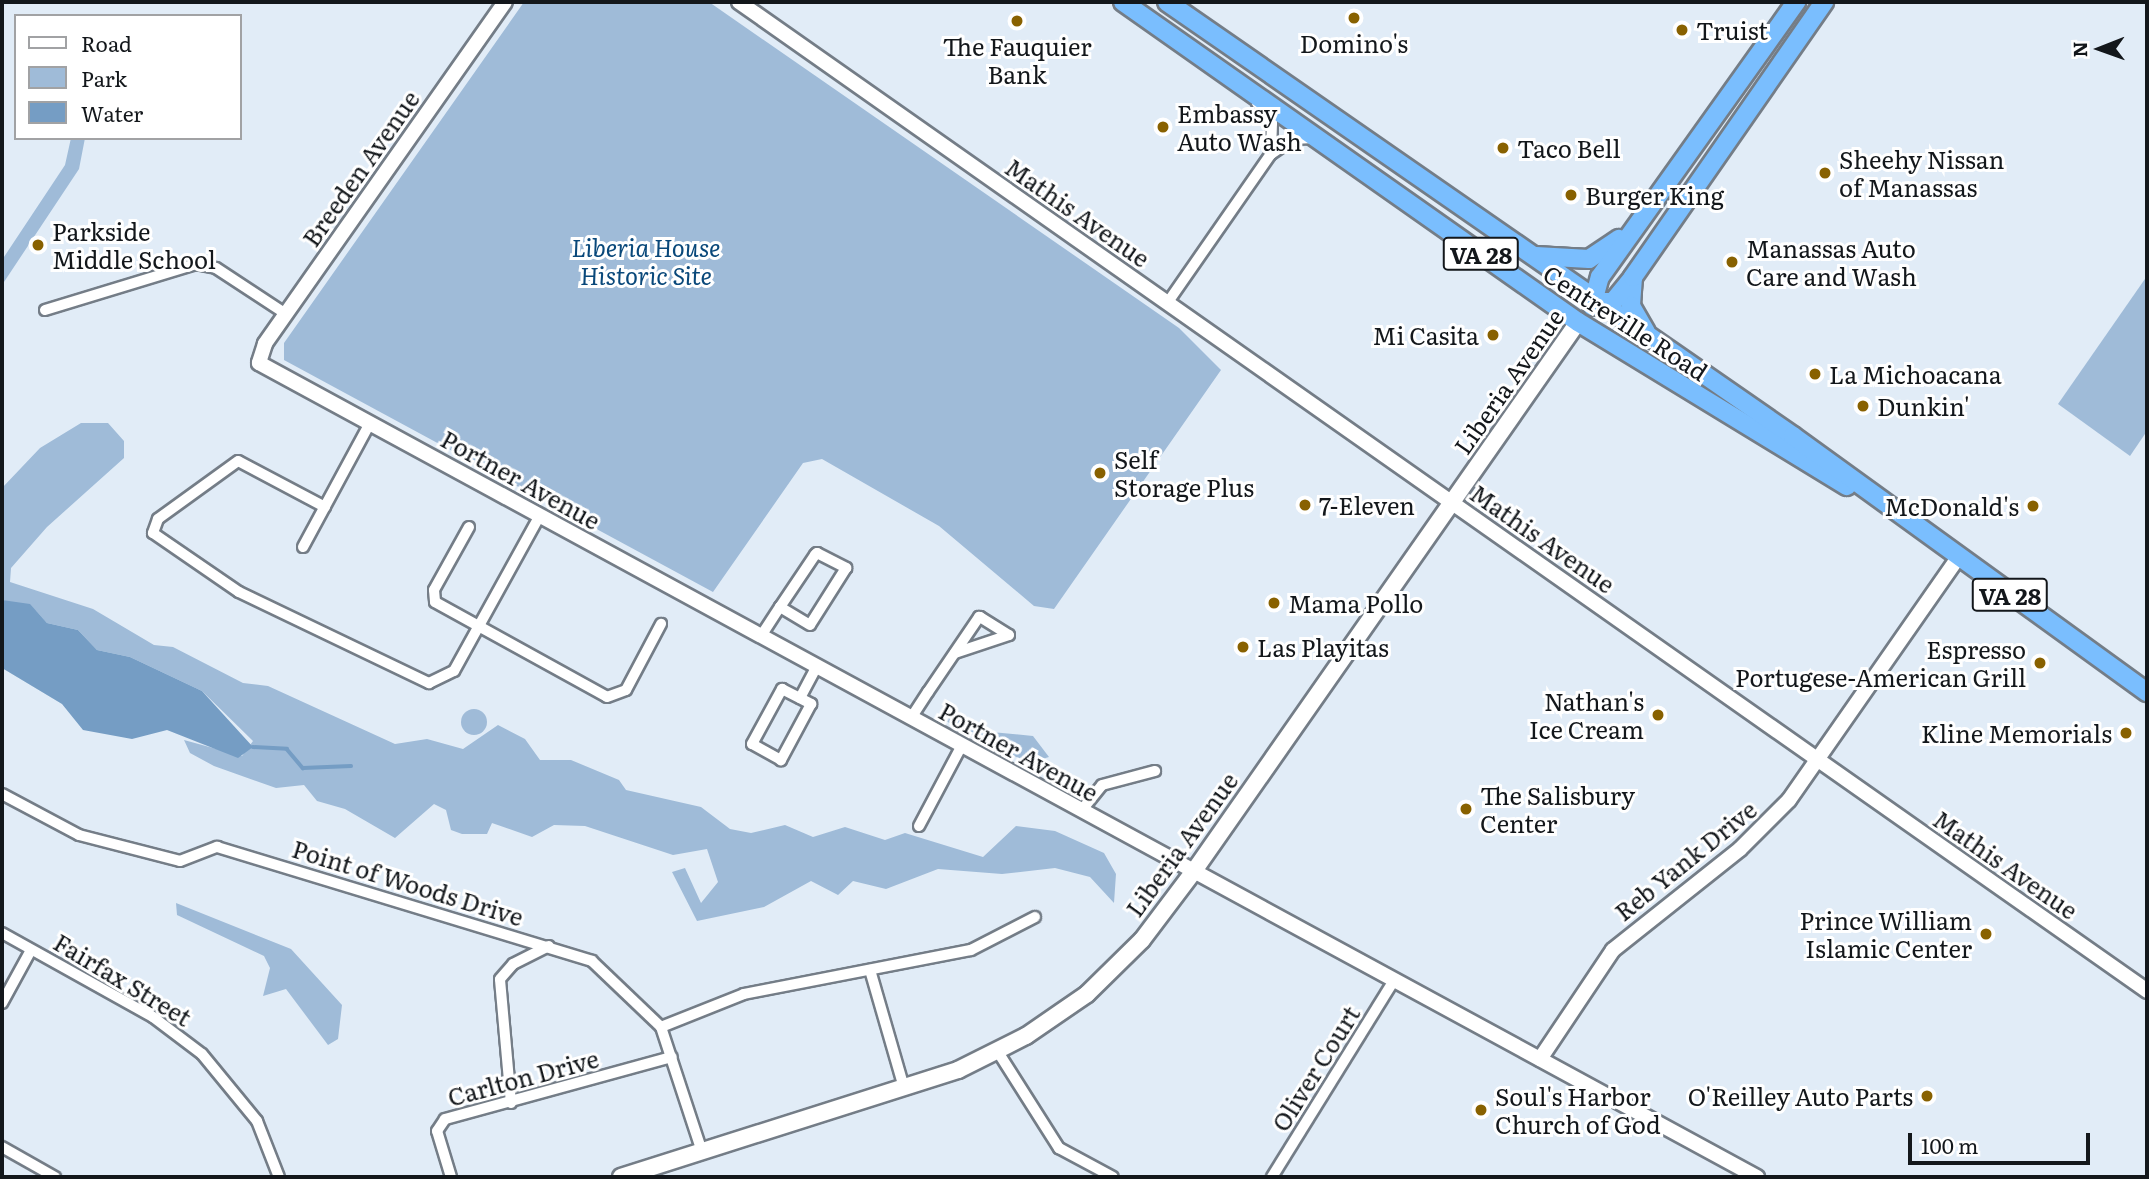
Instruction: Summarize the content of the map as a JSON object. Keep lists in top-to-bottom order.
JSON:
{
  "streets": {
    "highway": ["VA 28", "Centreville Road", "Liberia Avenue"],
    "street": [
      "Breeden Avenue",
      "Mathis Avenue",
      "Portner Avenue",
      "Reb Yank Drive",
      "Point of Woods Drive",
      "Fairfax Street",
      "Oliver Court",
      "Carlton Drive"
    ]
  },
  "crossings": [
    ["Breeden Avenue", "Portner Avenue"],
    ["Mathis Avenue", "Liberia Avenue"],
    ["Mathis Avenue", "Reb Yank Drive"],
    ["Centreville Road", "Liberia Avenue"],
    ["Centreville Road", "Reb Yank Drive"],
    ["Liberia Avenue", "Portner Avenue"],
    ["Liberia Avenue", "Point of Woods Drive"],
    ["Portner Avenue", "Reb Yank Drive"],
    ["Portner Avenue", "Oliver Court"],
    ["Point of Woods Drive", "Carlton Drive"]
  ],
  "parks": ["Liberia House Historic Site"],
  "places": [
    "Domino's",
    "The Fauquier Bank",
    "Truist",
    "Embassy Auto Wash",
    "Taco Bell",
    "Sheehy Nissan of Manassas",
    "Burger King",
    "Parkside Middle School",
    "Manassas Auto Care and Wash",
    "Mi Casita",
    "La Michoacana",
    "Dunkin'",
    "Self Storage Plus",
    "7-Eleven",
    "McDonald's",
    "Mama Pollo",
    "Las Playitas",
    "Espresso Portugese-American Grill",
    "Nathan's Ice Cream",
    "Kline Memorials",
    "The Salisbury Center",
    "Prince William Islamic Center",
    "O'Reilley Auto Parts",
    "Soul's Harbor Church of God"
  ],
  "legend": ["Road", "Park", "Water"],
  "scale_bar": "100 m",
  "north": "left"
}
